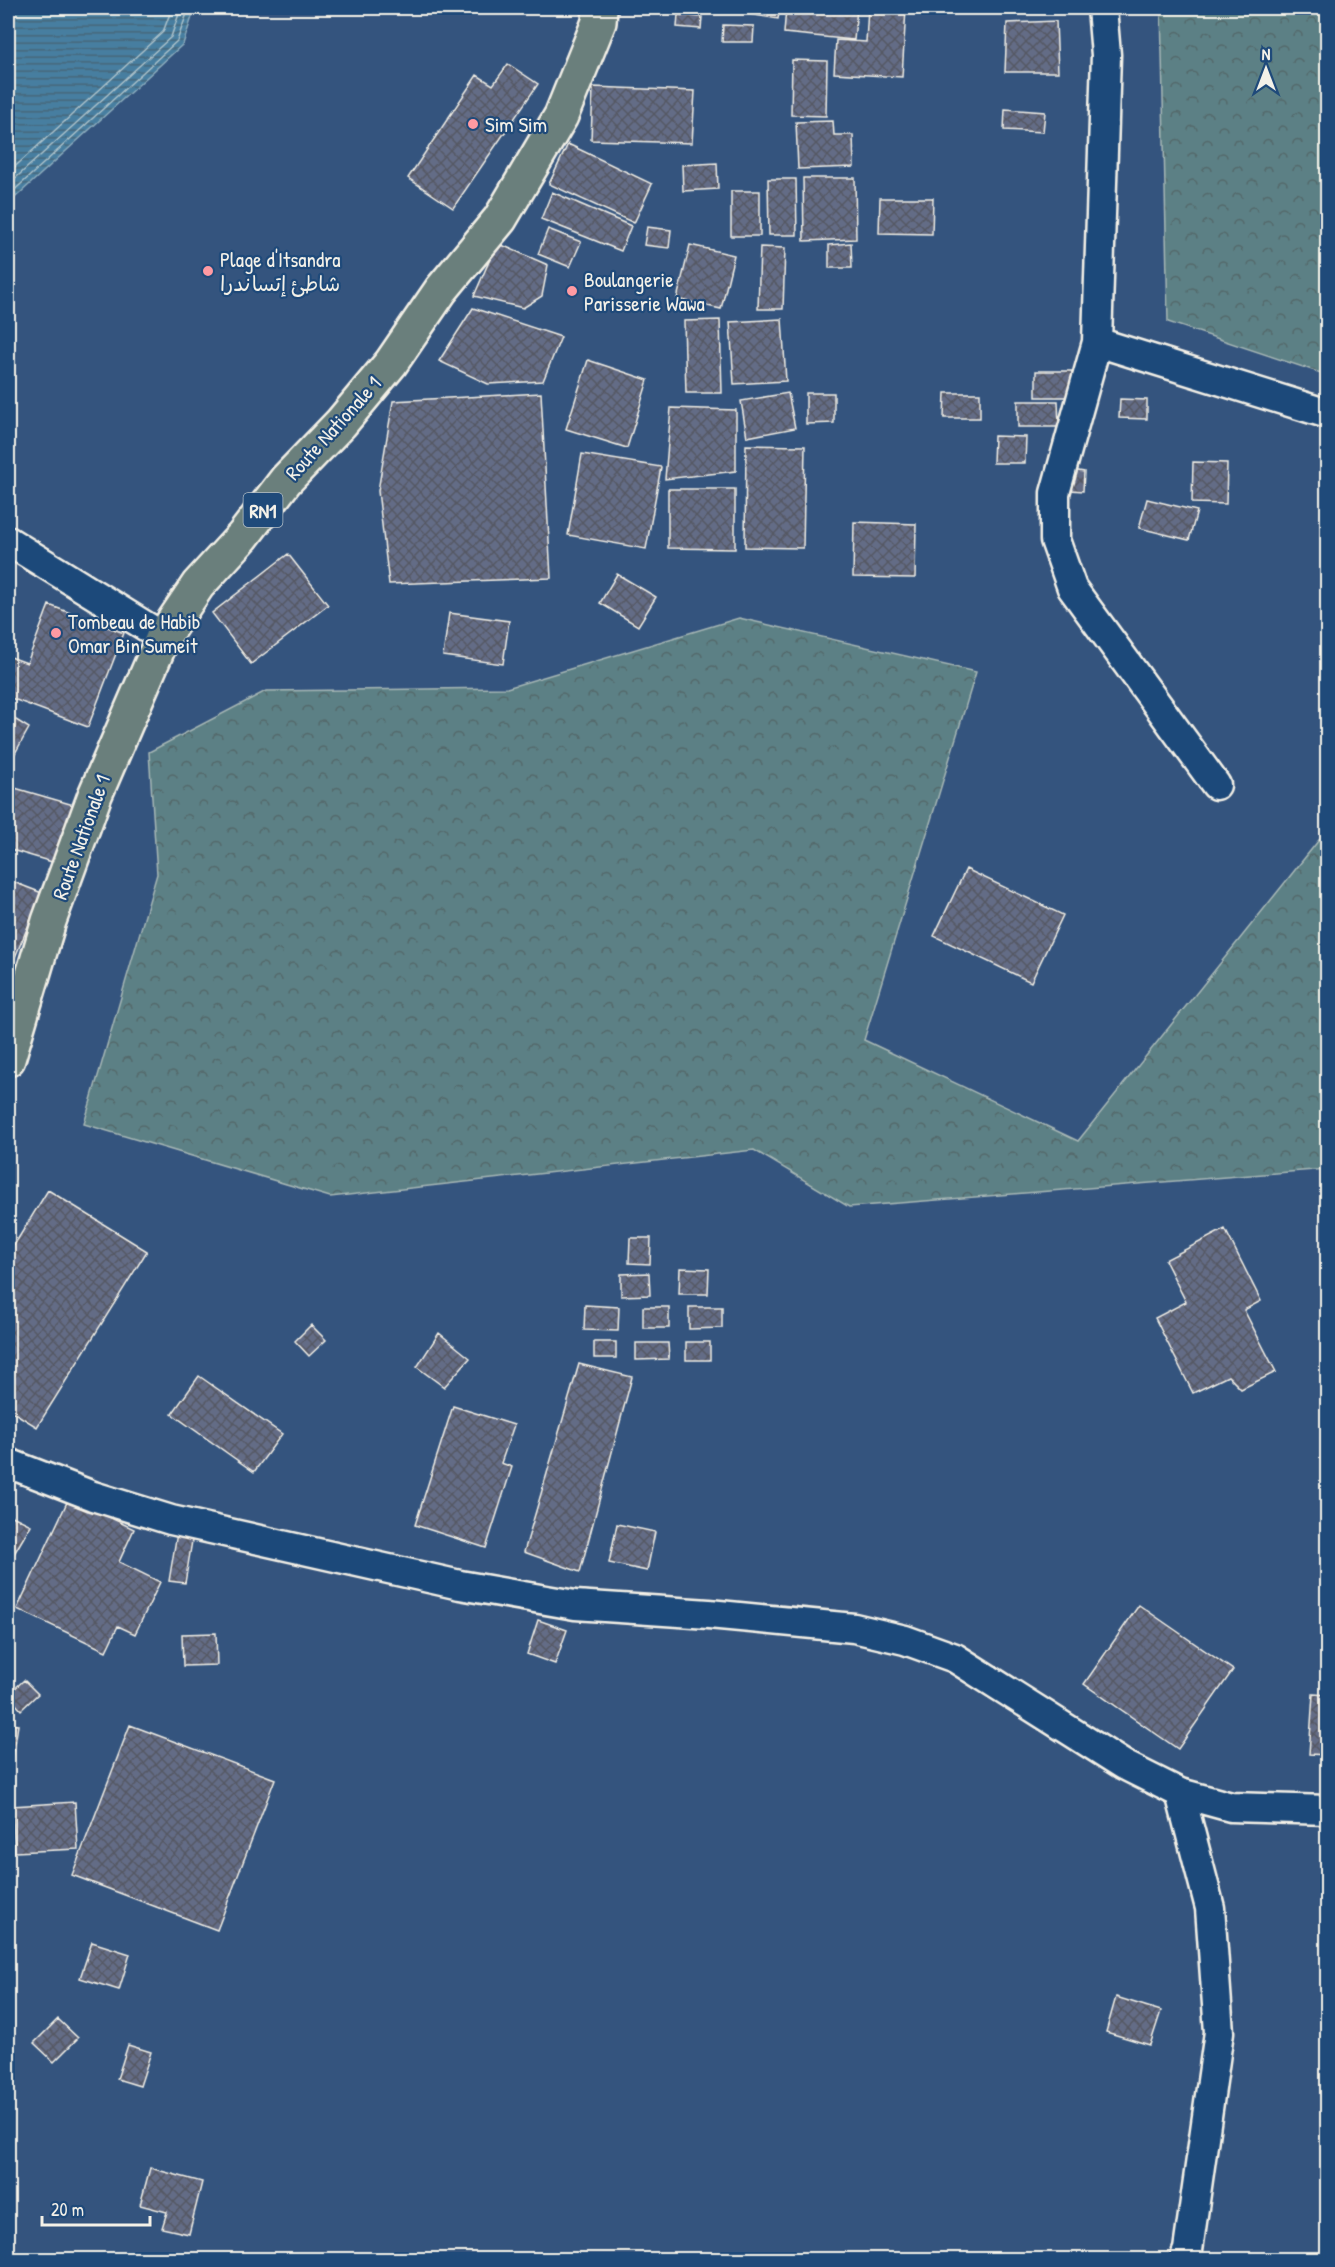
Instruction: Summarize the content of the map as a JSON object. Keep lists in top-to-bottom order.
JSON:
{
  "streets": {
    "main road": ["Route Nationale 1", "RN1"]
  },
  "places": [
    "Sim Sim",
    "Plage d'Itsandra شاطئ إتساندرا",
    "Boulangerie Parisserie Wawa",
    "Tombeau de Habib Omar Bin Sumeit"
  ],
  "scale_bar": "20 m",
  "north": "top"
}
